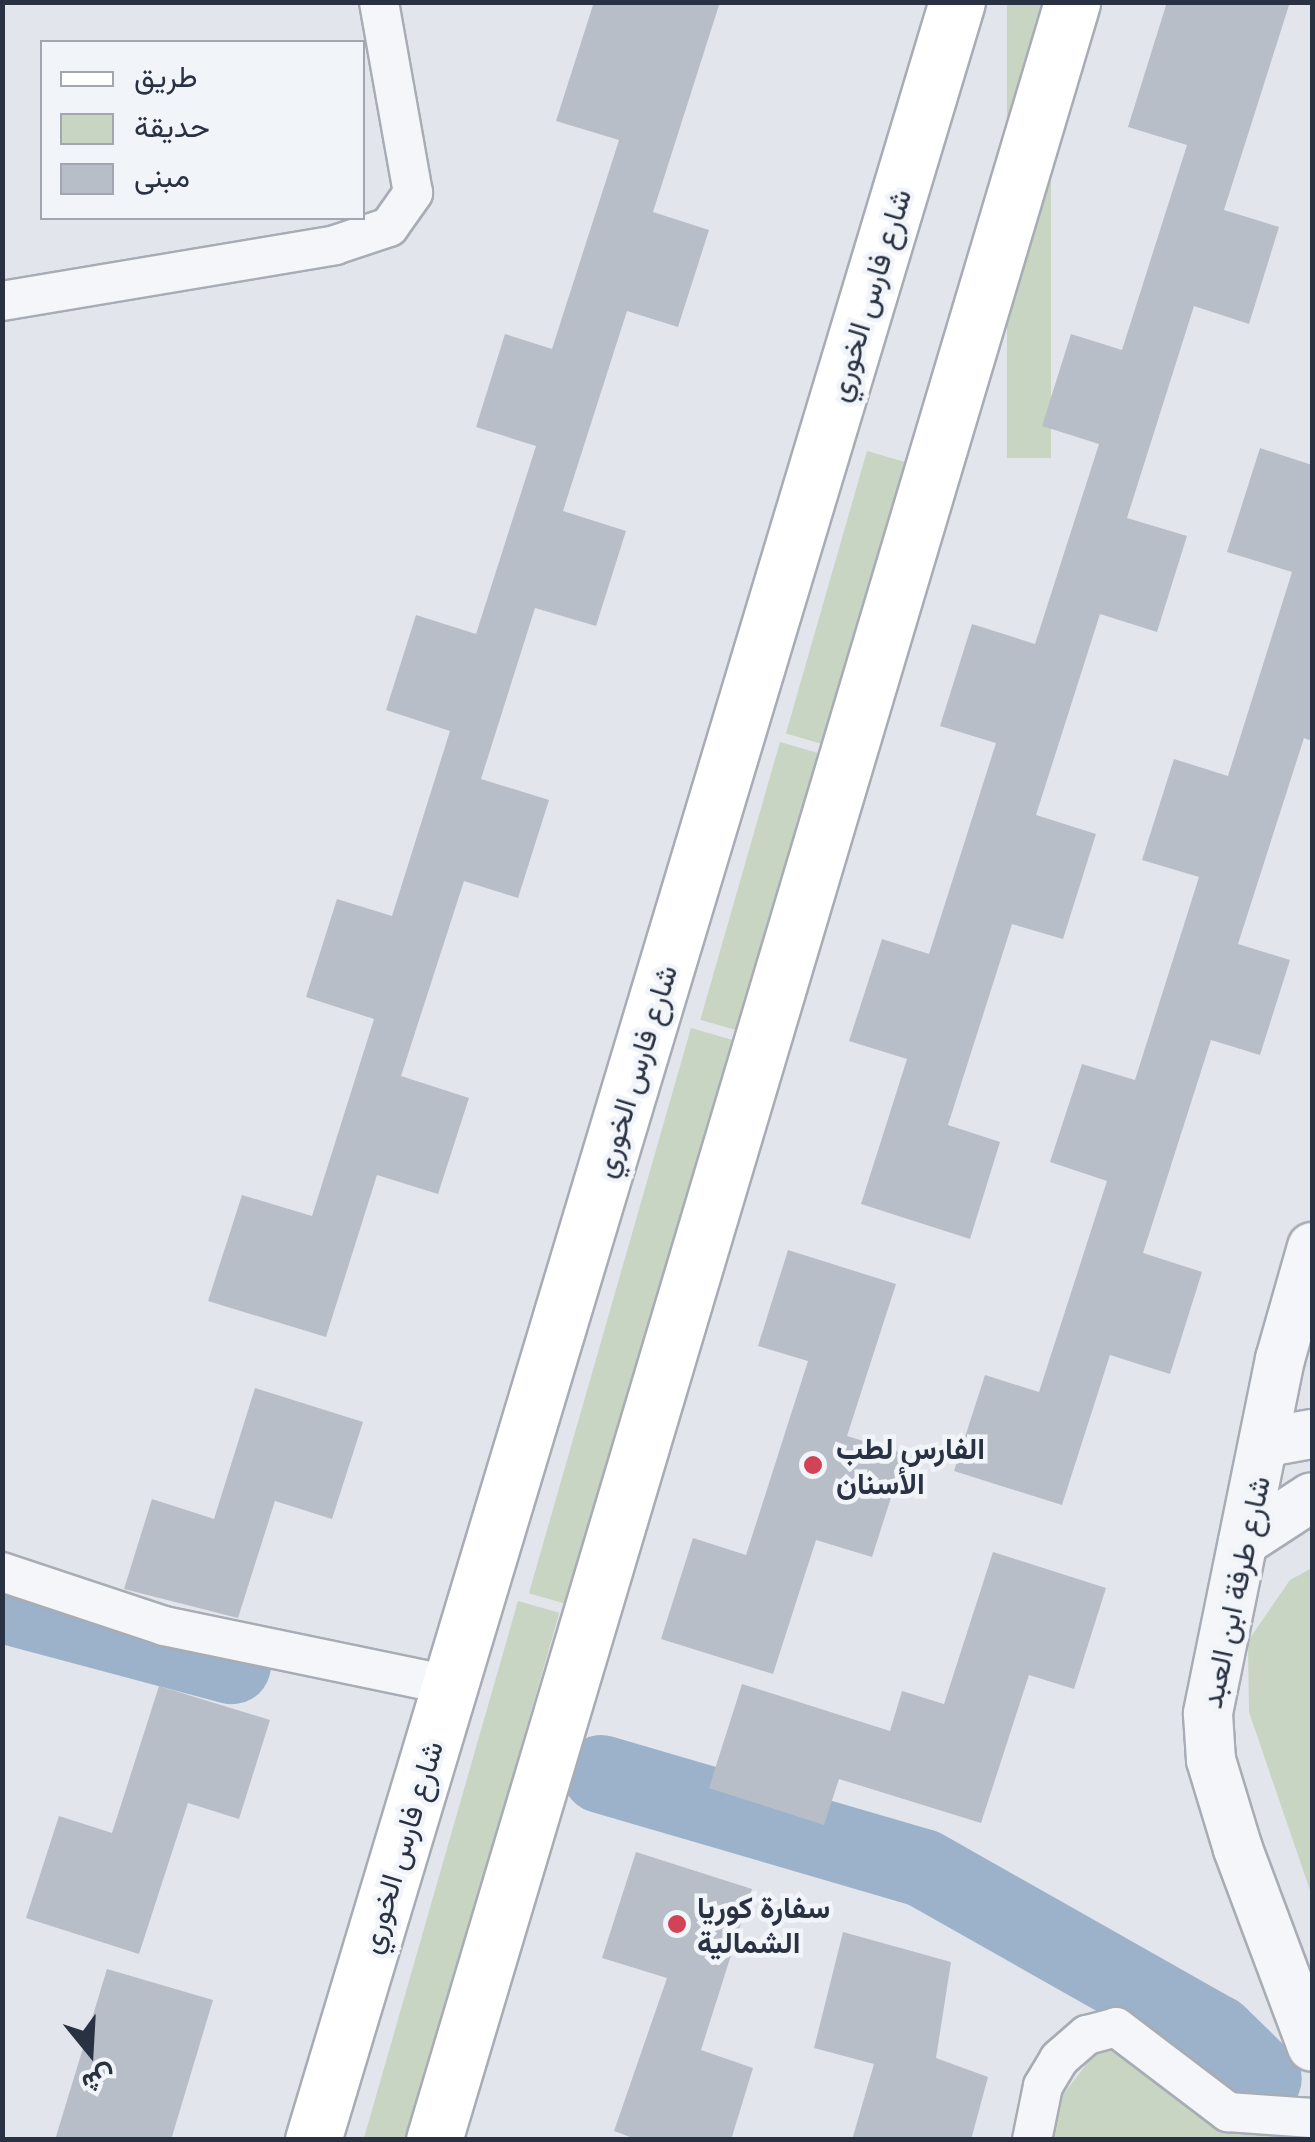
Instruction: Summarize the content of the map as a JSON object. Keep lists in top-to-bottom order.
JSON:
{
  "streets": {
    "main road": ["شارع فارس الخوري"],
    "street": ["شارع طرفة ابن العبد"]
  },
  "places": ["الفارس لطب الأسنان", "سفارة كوريا الشمالية"],
  "legend": ["طريق", "حديقة", "مبنى"],
  "north": "bottom"
}
